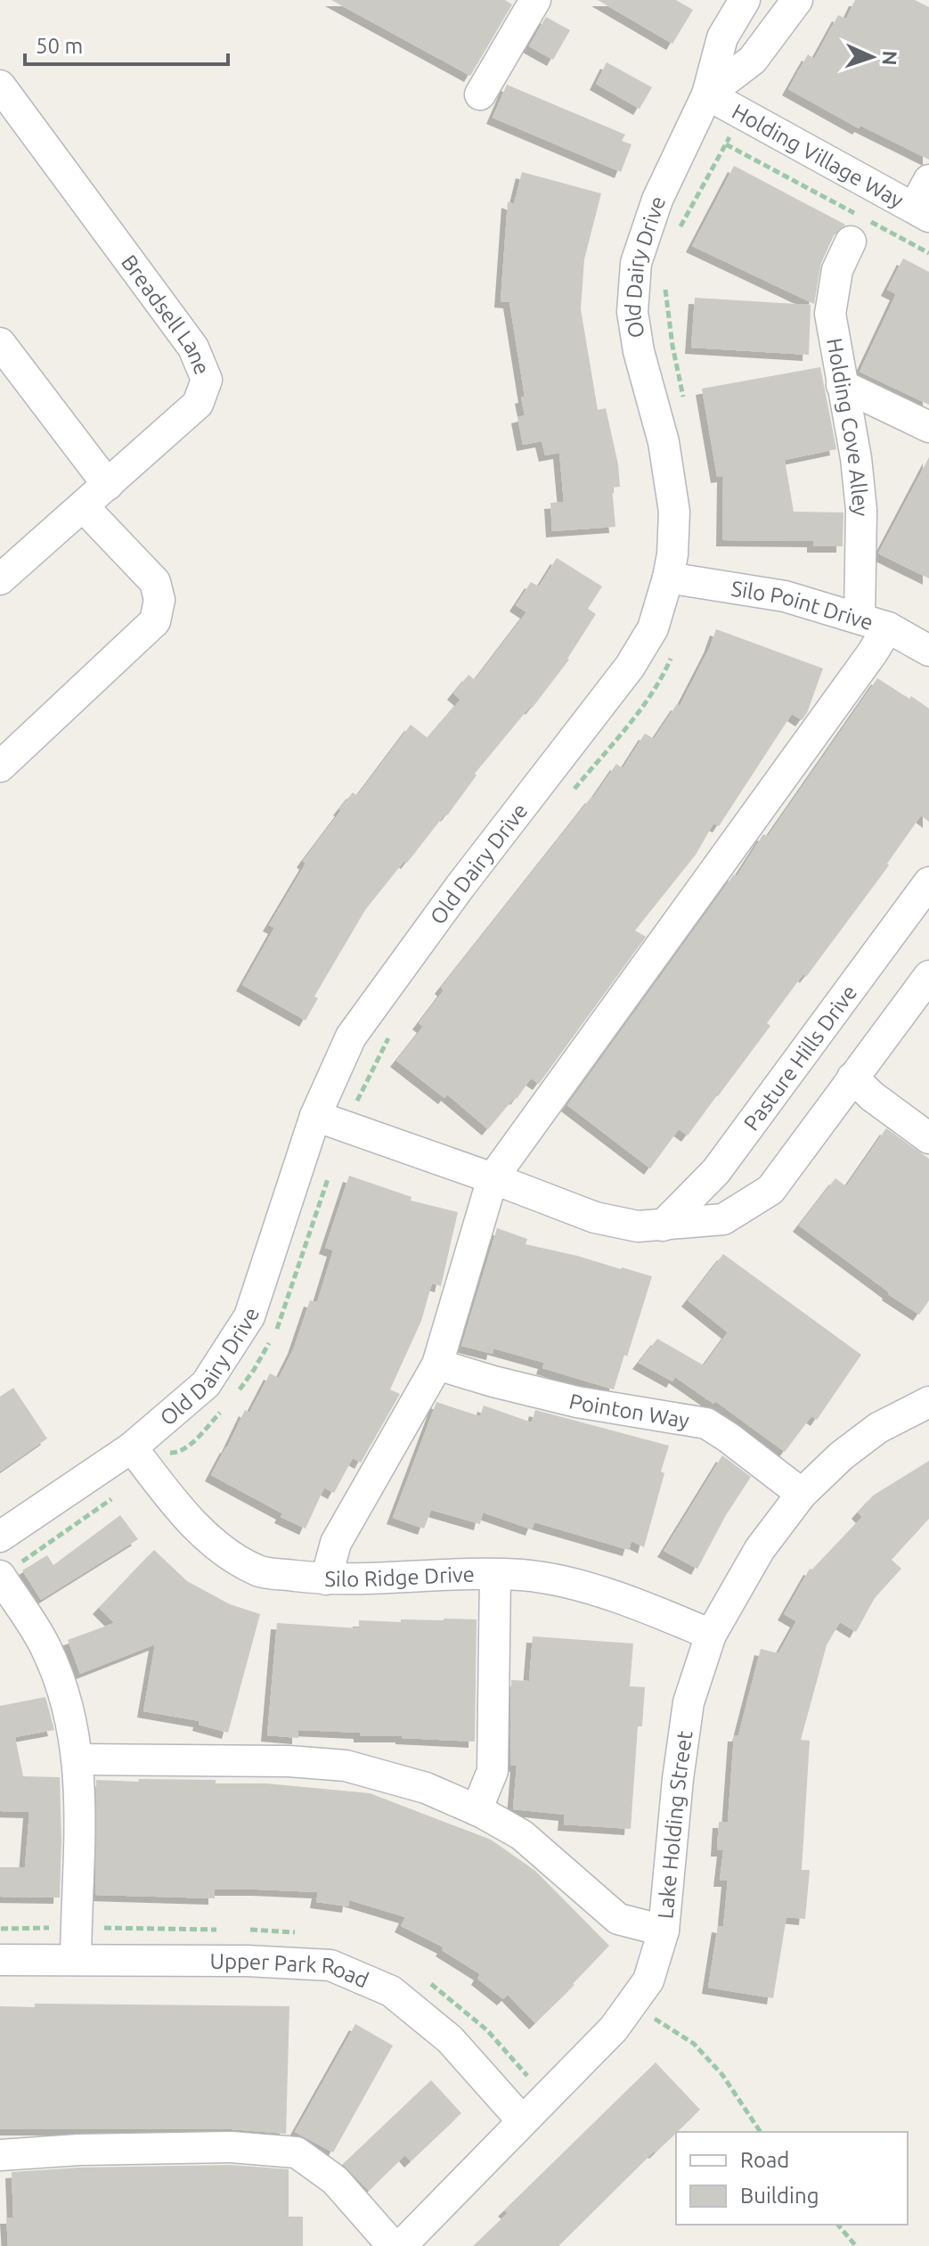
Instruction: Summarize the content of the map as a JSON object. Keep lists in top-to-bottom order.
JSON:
{
  "streets": {
    "street": [
      "Holding Village Way",
      "Old Dairy Drive",
      "Breadsell Lane",
      "Holding Cove Alley",
      "Silo Point Drive",
      "Pasture Hills Drive",
      "Pointon Way",
      "Silo Ridge Drive",
      "Lake Holding Street",
      "Upper Park Road"
    ]
  },
  "crossings": [
    ["Holding Village Way", "Old Dairy Drive"],
    ["Old Dairy Drive", "Silo Point Drive"],
    ["Old Dairy Drive", "Silo Ridge Drive"],
    ["Holding Cove Alley", "Silo Point Drive"],
    ["Pointon Way", "Lake Holding Street"],
    ["Silo Ridge Drive", "Lake Holding Street"],
    ["Lake Holding Street", "Upper Park Road"]
  ],
  "legend": ["Road", "Building"],
  "scale_bar": "50 m",
  "north": "right"
}
